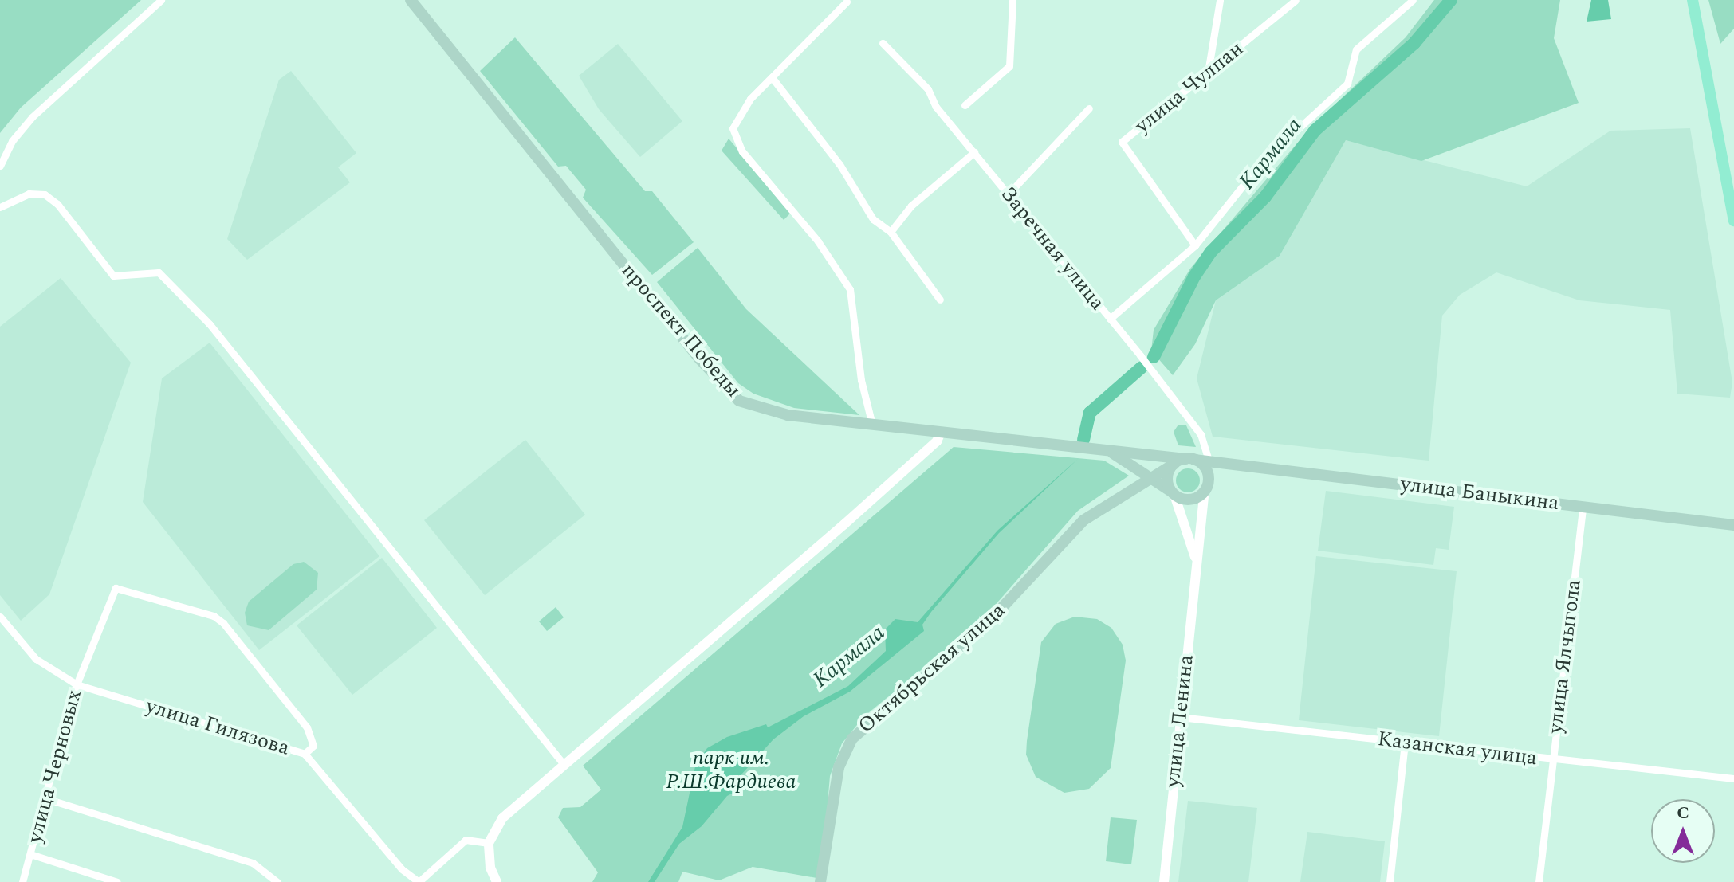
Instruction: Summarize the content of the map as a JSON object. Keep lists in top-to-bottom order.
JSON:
{
  "streets": {
    "main road": ["проспект Победы", "улица Баныкина", "Октябрьская улица"],
    "street": [
      "улица Чулпан",
      "Заречная улица",
      "улица Ялчыгола",
      "улица Ленина",
      "улица Гилязова",
      "Казанская улица",
      "улица Черновых"
    ]
  },
  "crossings": [
    ["Заречная улица", "проспект Победы"],
    ["Заречная улица", "улица Баныкина"],
    ["проспект Победы", "улица Баныкина"],
    ["проспект Победы", "Октябрьская улица"],
    ["проспект Победы", "улица Ленина"],
    ["улица Баныкина", "улица Ялчыгола"],
    ["улица Ялчыгола", "Казанская улица"],
    ["Октябрьская улица", "улица Ленина"],
    ["улица Ленина", "Казанская улица"],
    ["улица Гилязова", "улица Черновых"]
  ],
  "water": ["Кармала"],
  "parks": ["парк им. Р.Ш.Фардиева"],
  "north": "top"
}
